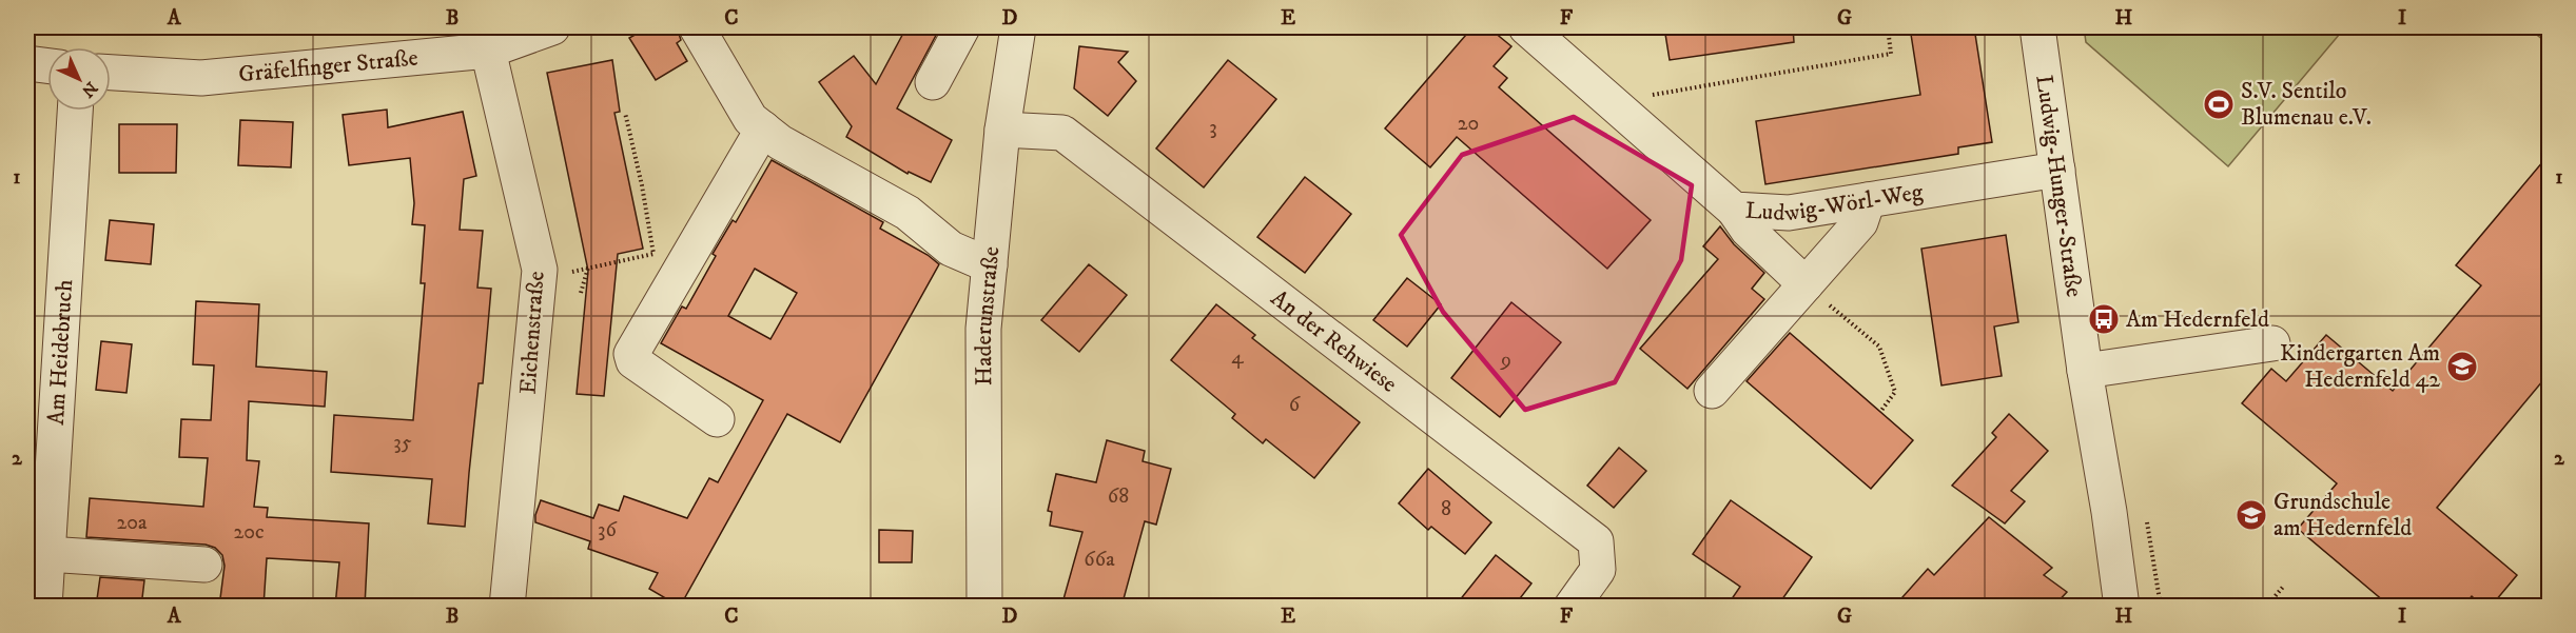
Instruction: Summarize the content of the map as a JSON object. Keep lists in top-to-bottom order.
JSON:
{
  "streets": {
    "street": [
      "Gräfelfinger Straße",
      "Ludwig-Hunger-Straße",
      "Ludwig-Wörl-Weg",
      "Haderunstraße",
      "Eichenstraße",
      "An der Rehwiese",
      "Am Heidebruch"
    ]
  },
  "crossings": [
    ["Gräfelfinger Straße", "Eichenstraße"],
    ["Ludwig-Hunger-Straße", "Ludwig-Wörl-Weg"],
    ["Haderunstraße", "An der Rehwiese"]
  ],
  "places": {
    "sports": ["S.V. Sentilo Blumenau e.V."],
    "bus stop": ["Am Hedernfeld"],
    "school or university": ["Kindergarten Am Hedernfeld 42", "Grundschule am Hedernfeld"]
  },
  "house_numbers": [
    "20",
    "3",
    "4",
    "9",
    "6",
    "35",
    "68",
    "8",
    "20a",
    "36",
    "20c",
    "66a"
  ],
  "north": "bottom right",
  "grid": {
    "columns": [
      "A",
      "B",
      "C",
      "D",
      "E",
      "F",
      "G",
      "H",
      "I"
    ],
    "rows": ["1", "2"]
  }
}
